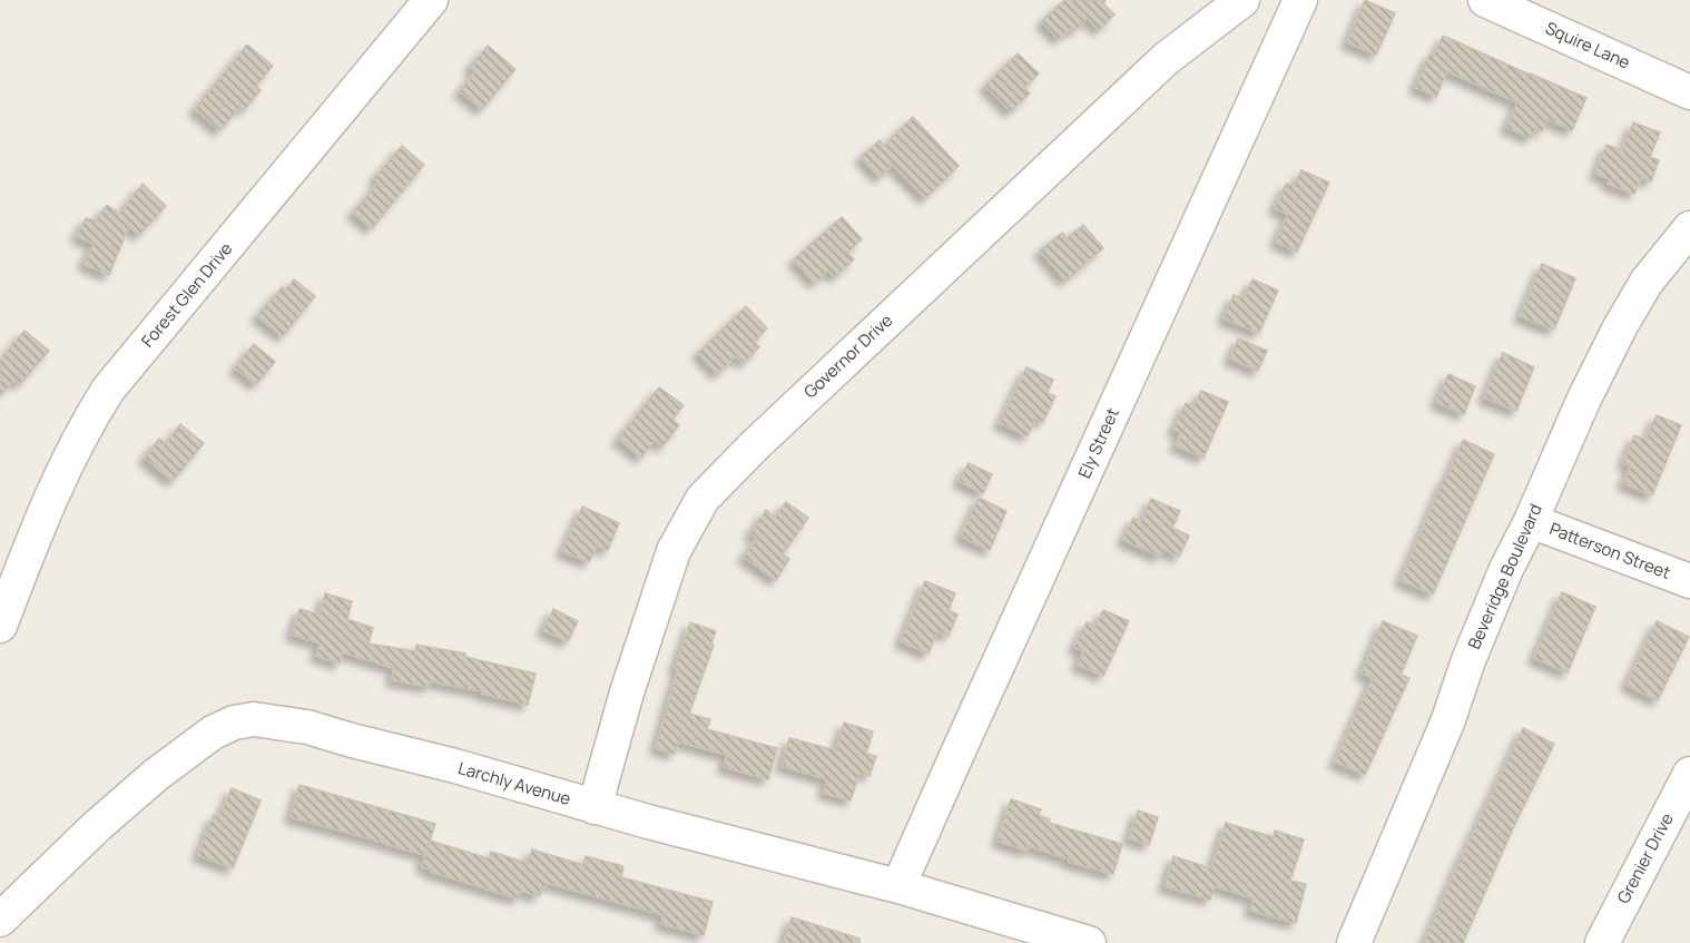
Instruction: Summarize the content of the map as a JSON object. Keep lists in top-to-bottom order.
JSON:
{
  "streets": {
    "street": [
      "Squire Lane",
      "Forest Glen Drive",
      "Governor Drive",
      "Ely Street",
      "Patterson Street",
      "Beveridge Boulevard",
      "Larchly Avenue",
      "Grenier Drive"
    ]
  },
  "crossings": [
    ["Governor Drive", "Larchly Avenue"],
    ["Ely Street", "Larchly Avenue"],
    ["Patterson Street", "Beveridge Boulevard"]
  ]
}
